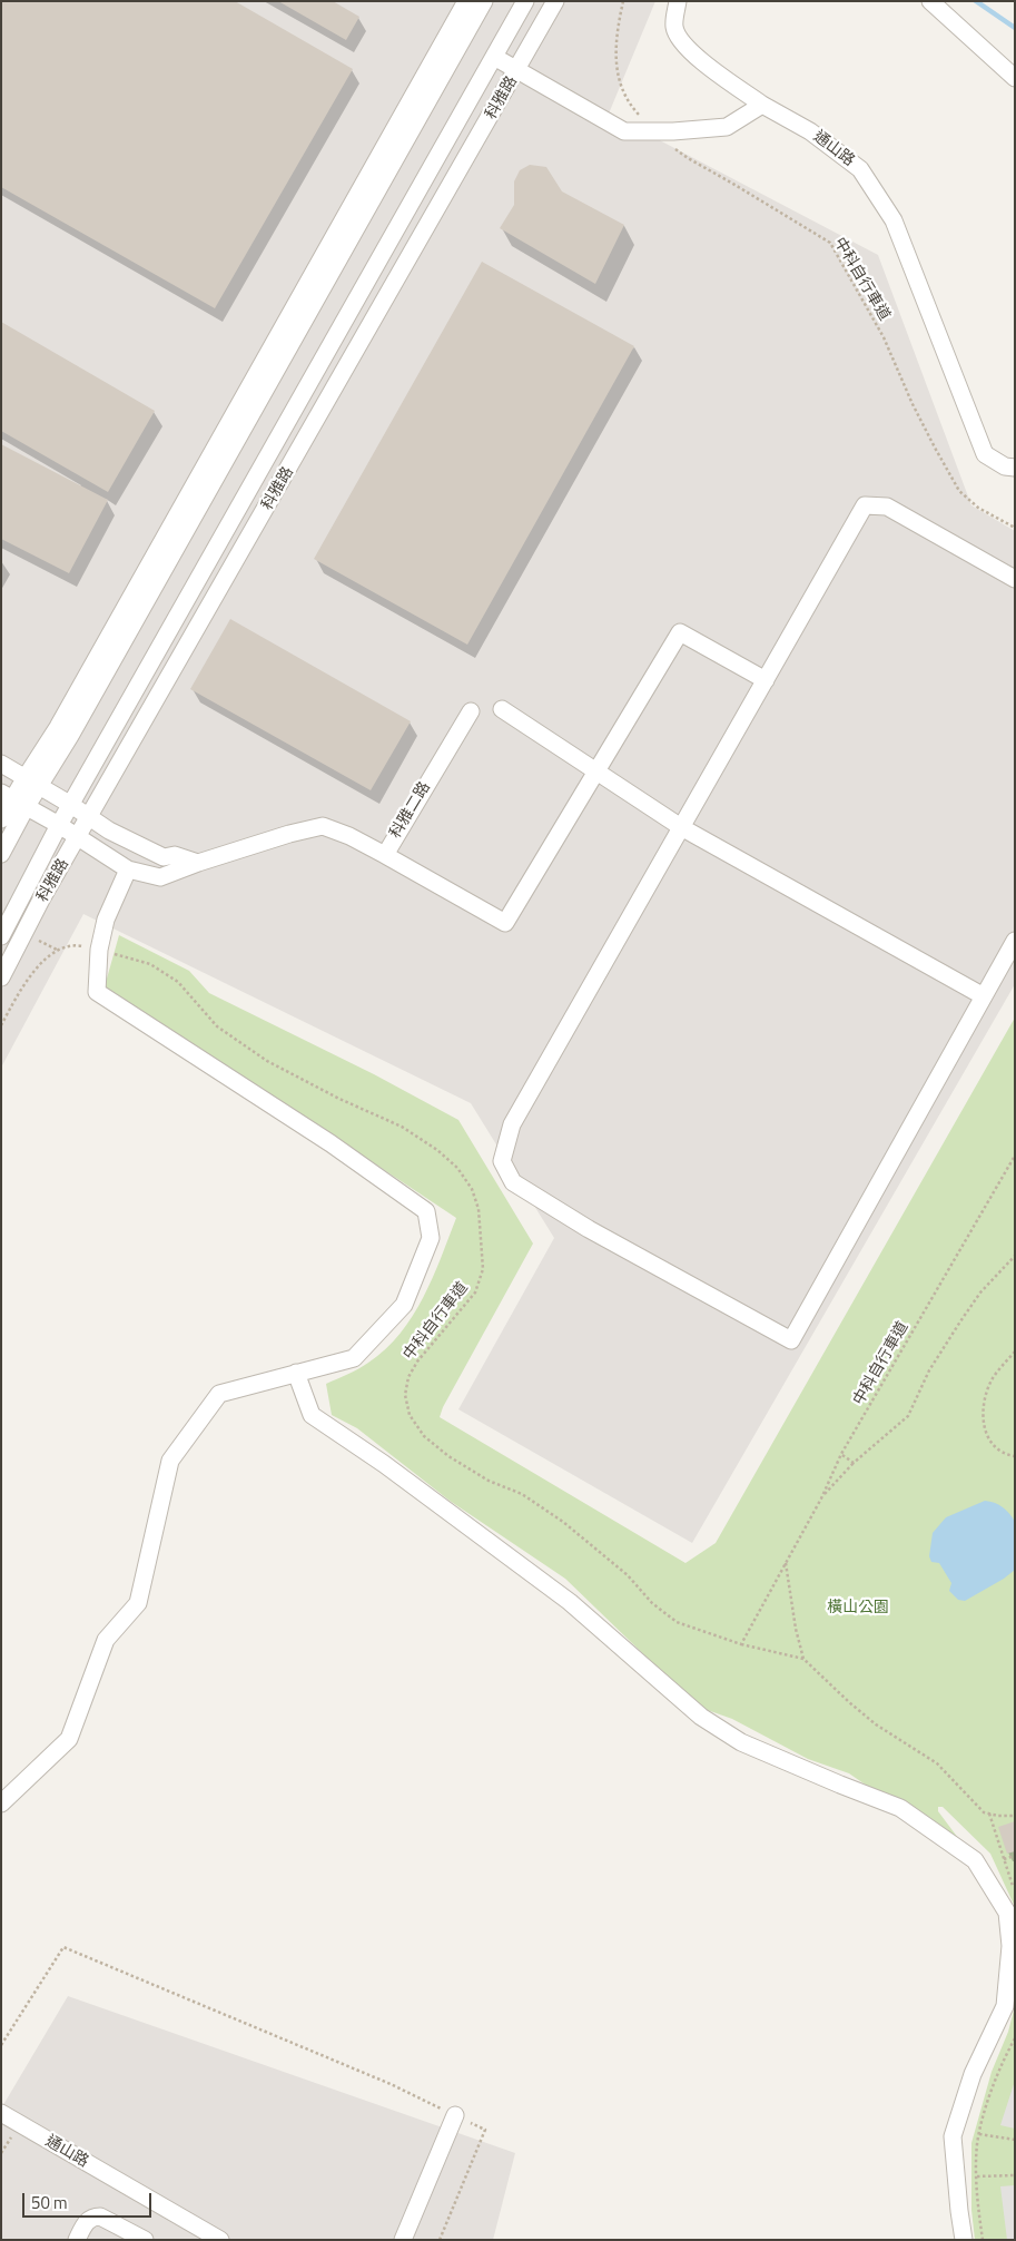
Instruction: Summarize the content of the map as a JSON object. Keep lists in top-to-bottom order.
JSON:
{
  "streets": {
    "street": ["科雅路", "通山路", "科雅二路"],
    "path": ["中科自行車道"]
  },
  "crossings": [
    ["科雅路", "科雅二路"]
  ],
  "parks": ["橫山公園"],
  "scale_bar": "50 m"
}
